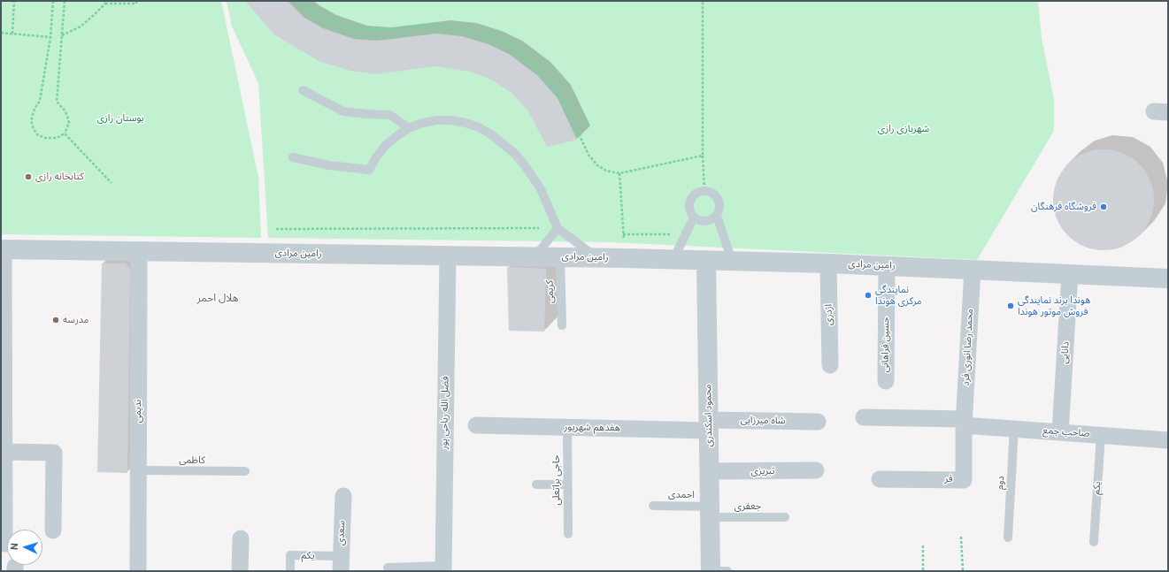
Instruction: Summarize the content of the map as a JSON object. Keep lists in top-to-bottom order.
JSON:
{
  "streets": {
    "street": [
      "رامین مرادی",
      "اژدری",
      "حسین فراهانی",
      "محمد رضا انوری فرد",
      "دانایی",
      "ندیمی",
      "فضل الله ریاحی پور",
      "محمود اسکندری",
      "شاه میرزایی",
      "هفدهم شهریور",
      "صاحب جمع",
      "تبریزی",
      "فر",
      "سعدی"
    ],
    "lane": [
      "کریمی",
      "کاظمی",
      "حاجی براتعلی",
      "دوم",
      "یکم",
      "احمدی",
      "جعفری"
    ]
  },
  "crossings": [
    ["رامین مرادی", "کریمی"],
    ["رامین مرادی", "اژدری"],
    ["رامین مرادی", "حسین فراهانی"],
    ["رامین مرادی", "محمد رضا انوری فرد"],
    ["رامین مرادی", "دانایی"],
    ["رامین مرادی", "ندیمی"],
    ["رامین مرادی", "فضل الله ریاحی پور"],
    ["رامین مرادی", "محمود اسکندری"],
    ["محمد رضا انوری فرد", "صاحب جمع"],
    ["محمد رضا انوری فرد", "فر"],
    ["دانایی", "صاحب جمع"],
    ["ندیمی", "کاظمی"],
    ["محمود اسکندری", "شاه میرزایی"],
    ["محمود اسکندری", "هفدهم شهریور"],
    ["محمود اسکندری", "تبریزی"],
    ["محمود اسکندری", "احمدی"],
    ["محمود اسکندری", "جعفری"],
    ["شاه میرزایی", "هفدهم شهریور"],
    ["هفدهم شهریور", "حاجی براتعلی"],
    ["صاحب جمع", "فر"],
    ["صاحب جمع", "دوم"],
    ["صاحب جمع", "یکم"],
    ["یکم", "سعدی"],
    ["احمدی", "جعفری"]
  ],
  "districts": ["هلال احمر"],
  "parks": ["بوستان رازی", "شهربازی رازی"],
  "places": [
    "کتابخانه رازی",
    "فروشگاه فرهنگان",
    "نمایندگی مرکزی هوندا",
    "هوندا برند نمایندگی فروش موتور هوندا",
    "مدرسه"
  ],
  "north": "left"
}
